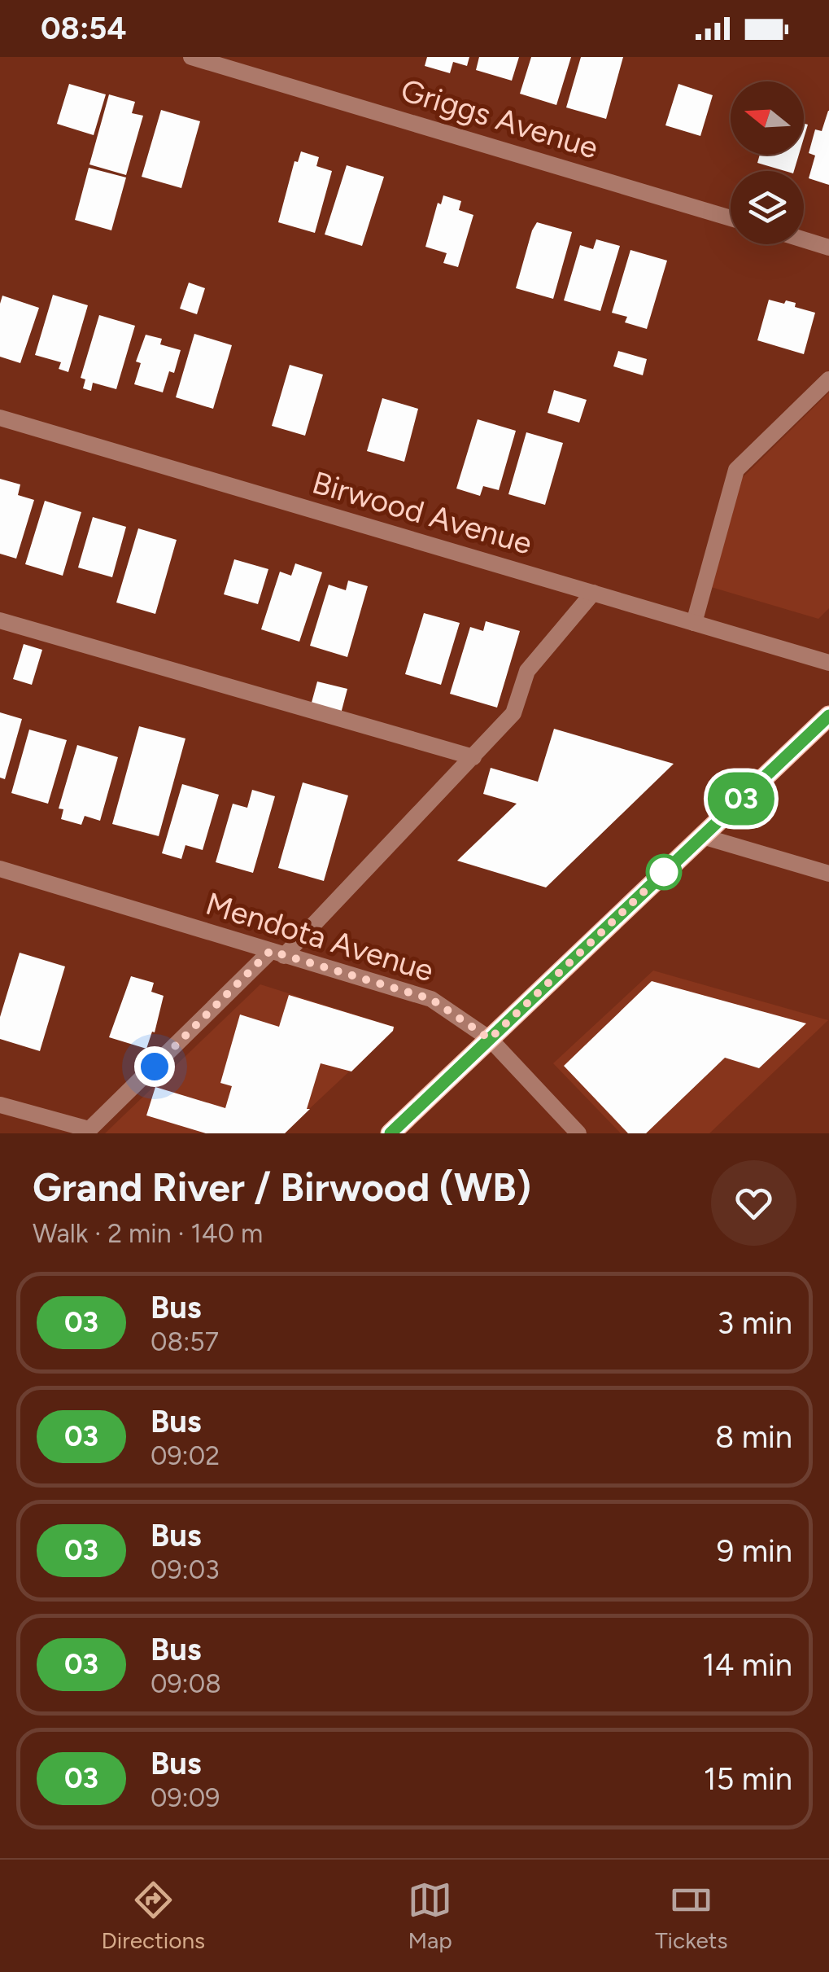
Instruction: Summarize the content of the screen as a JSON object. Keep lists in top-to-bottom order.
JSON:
{
  "streets": {
    "street": ["Griggs Avenue", "Birwood Avenue", "Mendota Avenue"]
  },
  "lines": ["bus line 03"],
  "north": "left",
  "page": {
    "status": "08:54",
    "on_map": "03",
    "heading": ["Grand River / Birwood (WB)", "Walk · 2 min · 140 m"],
    "list": [
      {
        "mark": "03",
        "name": "Bus",
        "note": "08:57",
        "value": "3 min"
      },
      {
        "mark": "03",
        "name": "Bus",
        "note": "09:02",
        "value": "8 min"
      },
      {
        "mark": "03",
        "name": "Bus",
        "note": "09:03",
        "value": "9 min"
      },
      {
        "mark": "03",
        "name": "Bus",
        "note": "09:08",
        "value": "14 min"
      },
      {
        "mark": "03",
        "name": "Bus",
        "note": "09:09",
        "value": "15 min"
      }
    ],
    "tabs": ["Directions", "Map", "Tickets"]
  }
}
